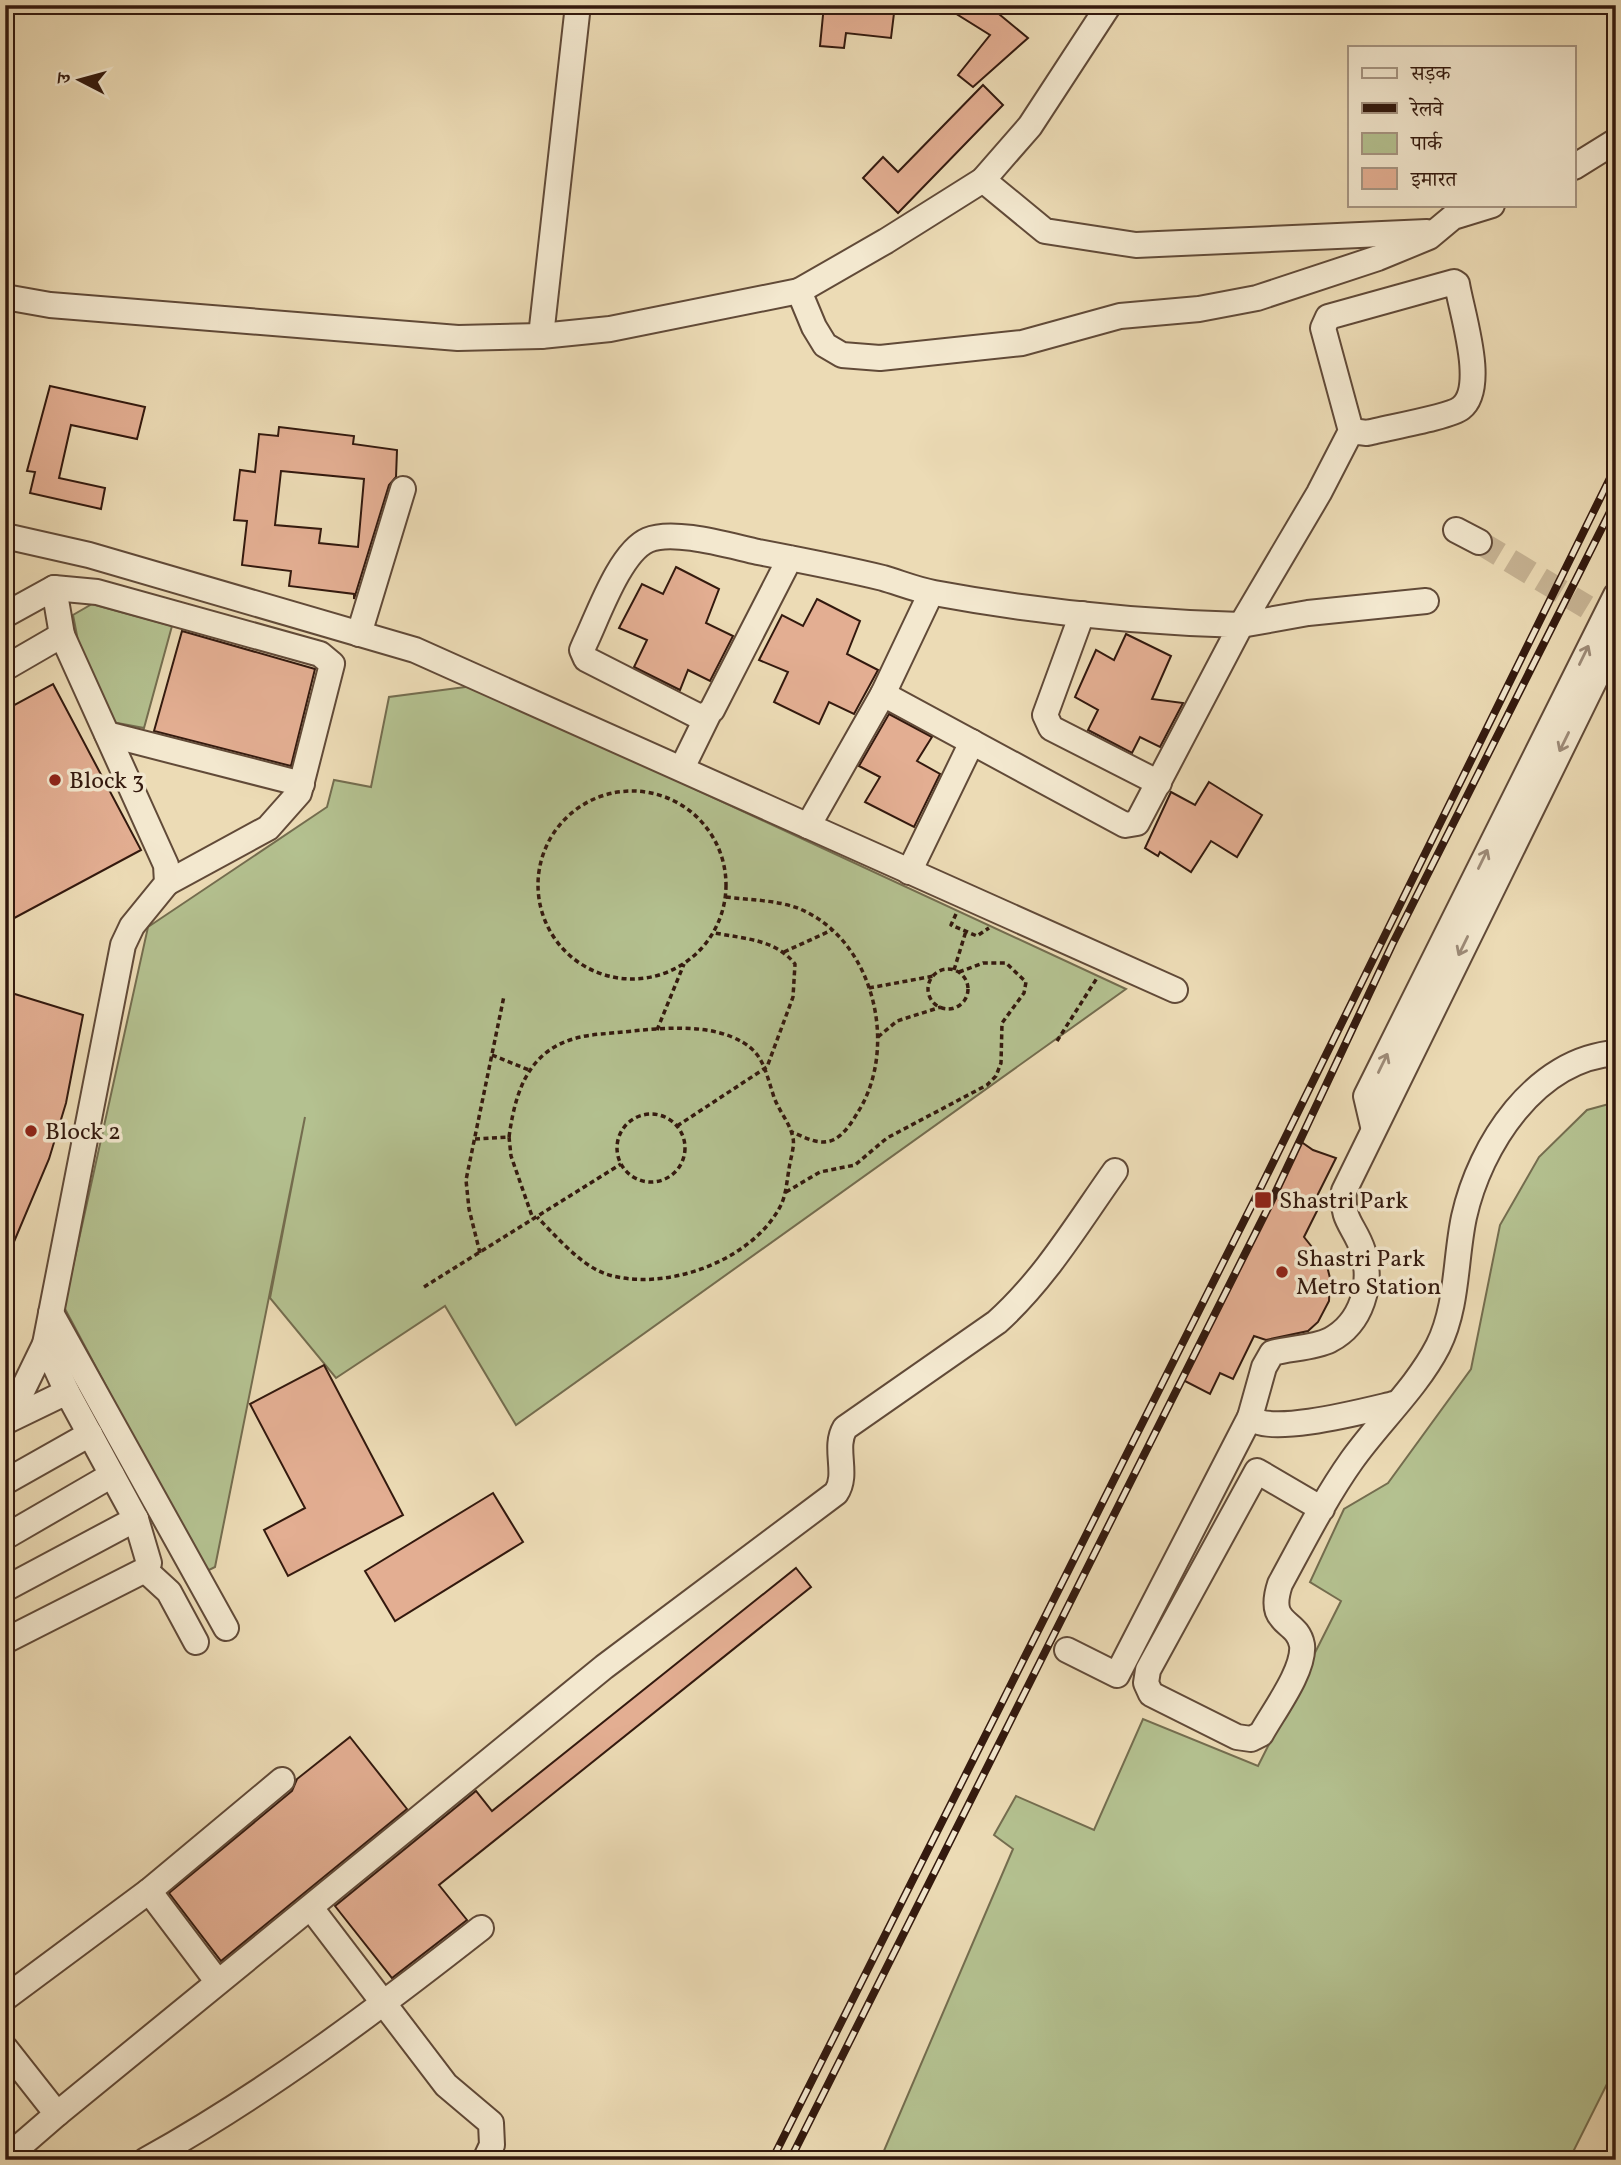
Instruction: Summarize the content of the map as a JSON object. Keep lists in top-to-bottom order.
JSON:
{
  "places": {
    "other": ["Block 3", "Block 2", "Shastri Park Metro Station"],
    "transit": ["Shastri Park"]
  },
  "legend": [
    "सड़क",
    "रेलवे",
    "पार्क",
    "इमारत"
  ],
  "north": "left"
}
